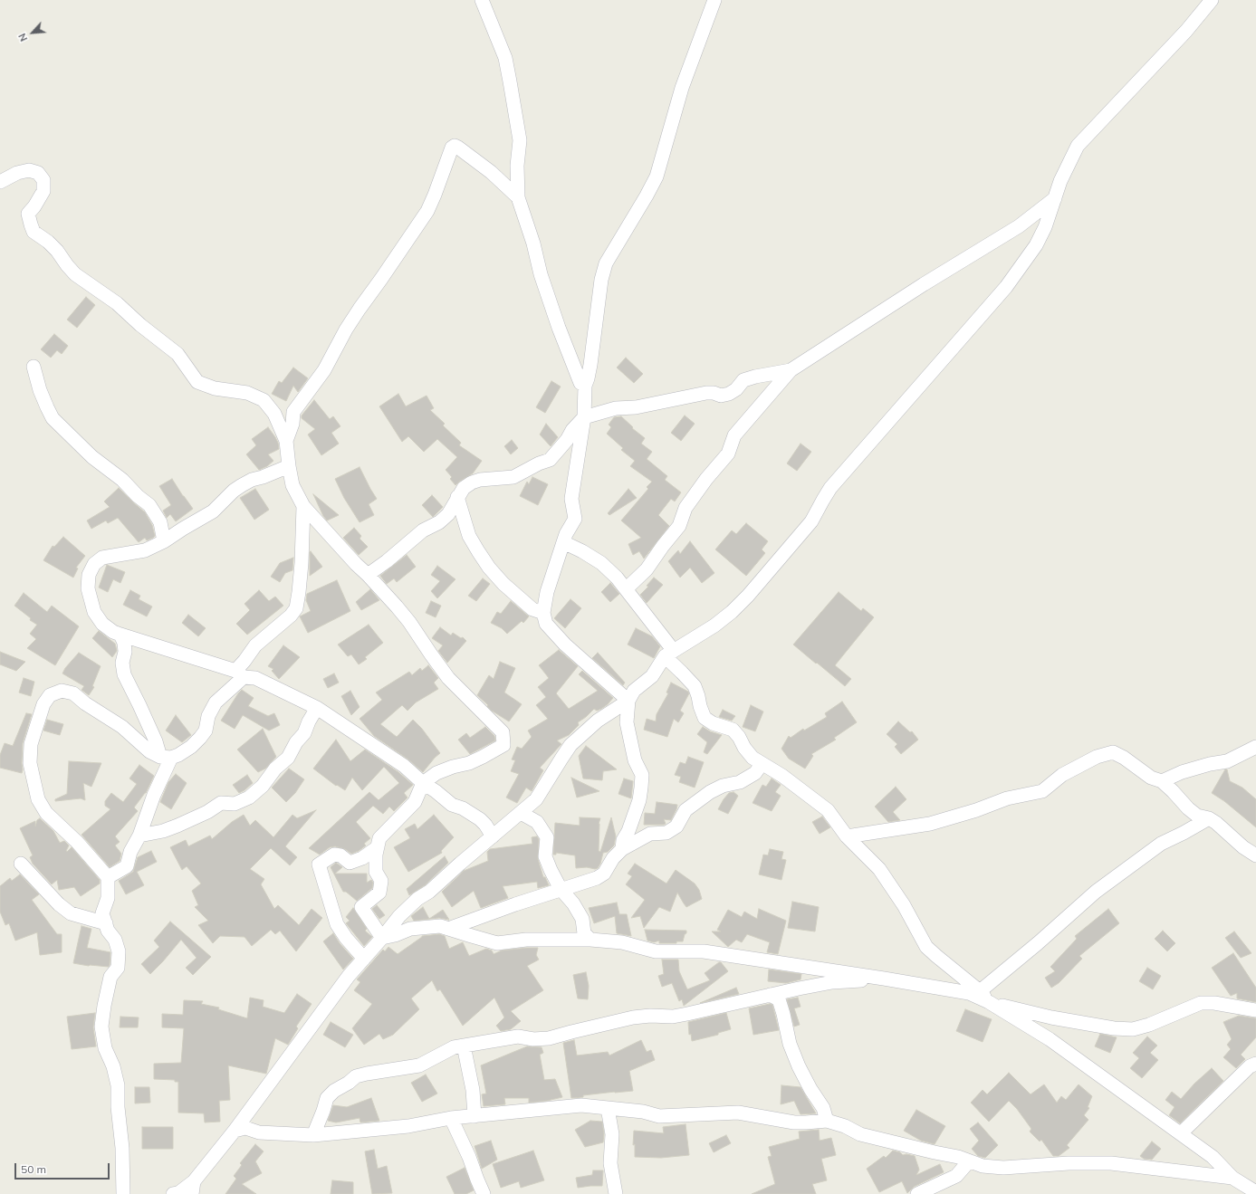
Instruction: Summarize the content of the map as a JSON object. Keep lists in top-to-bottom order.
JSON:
{
  "scale_bar": "50 m",
  "north": "bottom left"
}
